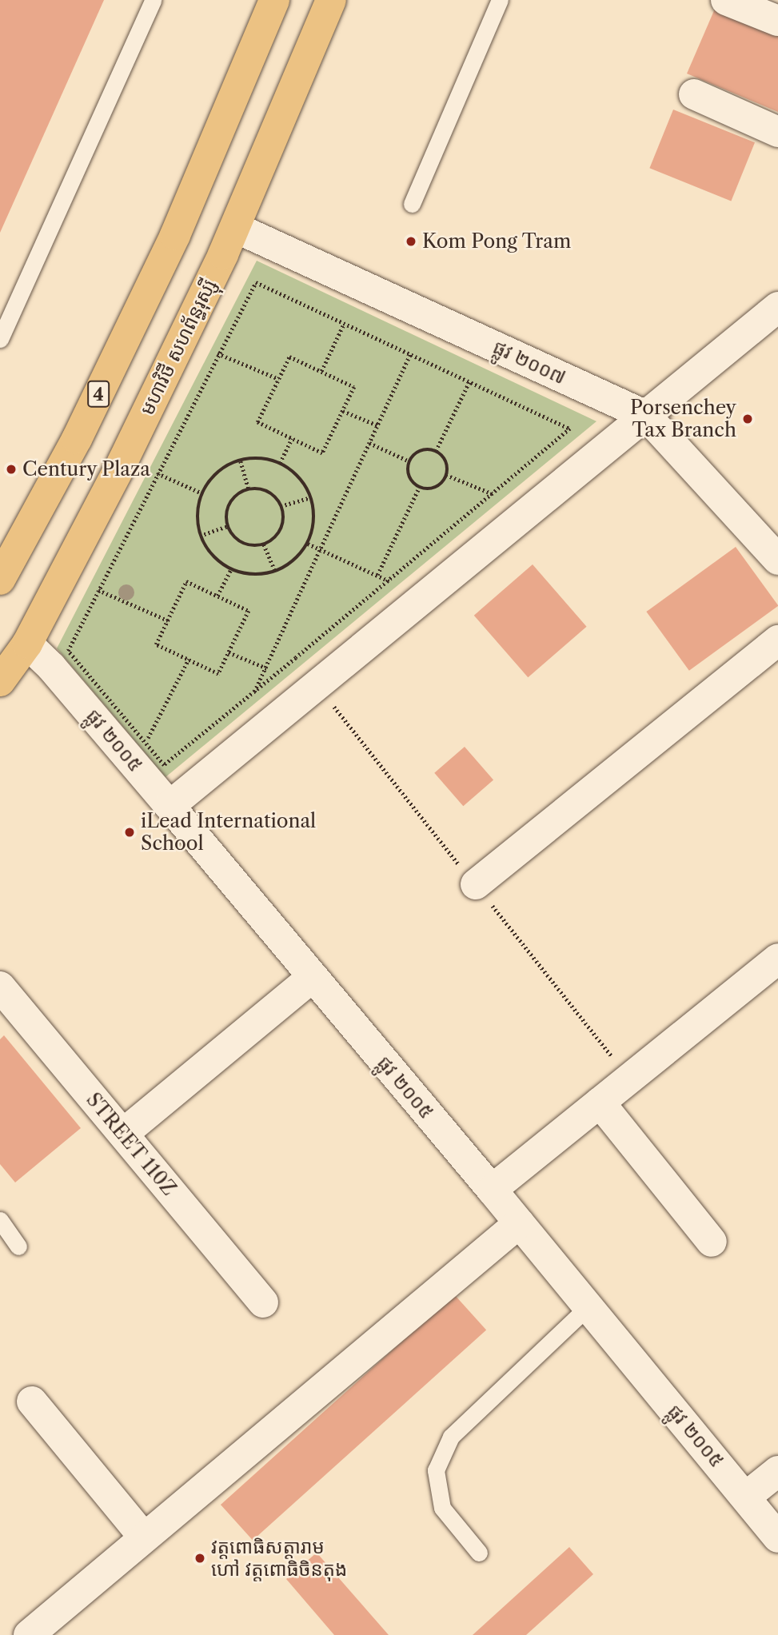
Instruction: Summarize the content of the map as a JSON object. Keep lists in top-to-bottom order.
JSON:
{
  "streets": {
    "highway": ["មហាវិថី សហព័ន្ធរុស្ស៊ី", "4"],
    "street": ["ផ្លូវ ២០០៧", "ផ្លូវ ២០០៥", "STREET 110Z"]
  },
  "crossings": [
    ["មហាវិថី សហព័ន្ធរុស្ស៊ី", "ផ្លូវ ២០០៧"],
    ["មហាវិថី សហព័ន្ធរុស្ស៊ី", "ផ្លូវ ២០០៥"]
  ],
  "places": [
    "Kom Pong Tram",
    "Porsenchey Tax Branch",
    "Century Plaza",
    "iLead International School",
    "វត្តពោធិសត្តារាម ហៅ វត្តពោធិចិនតុង"
  ]
}
